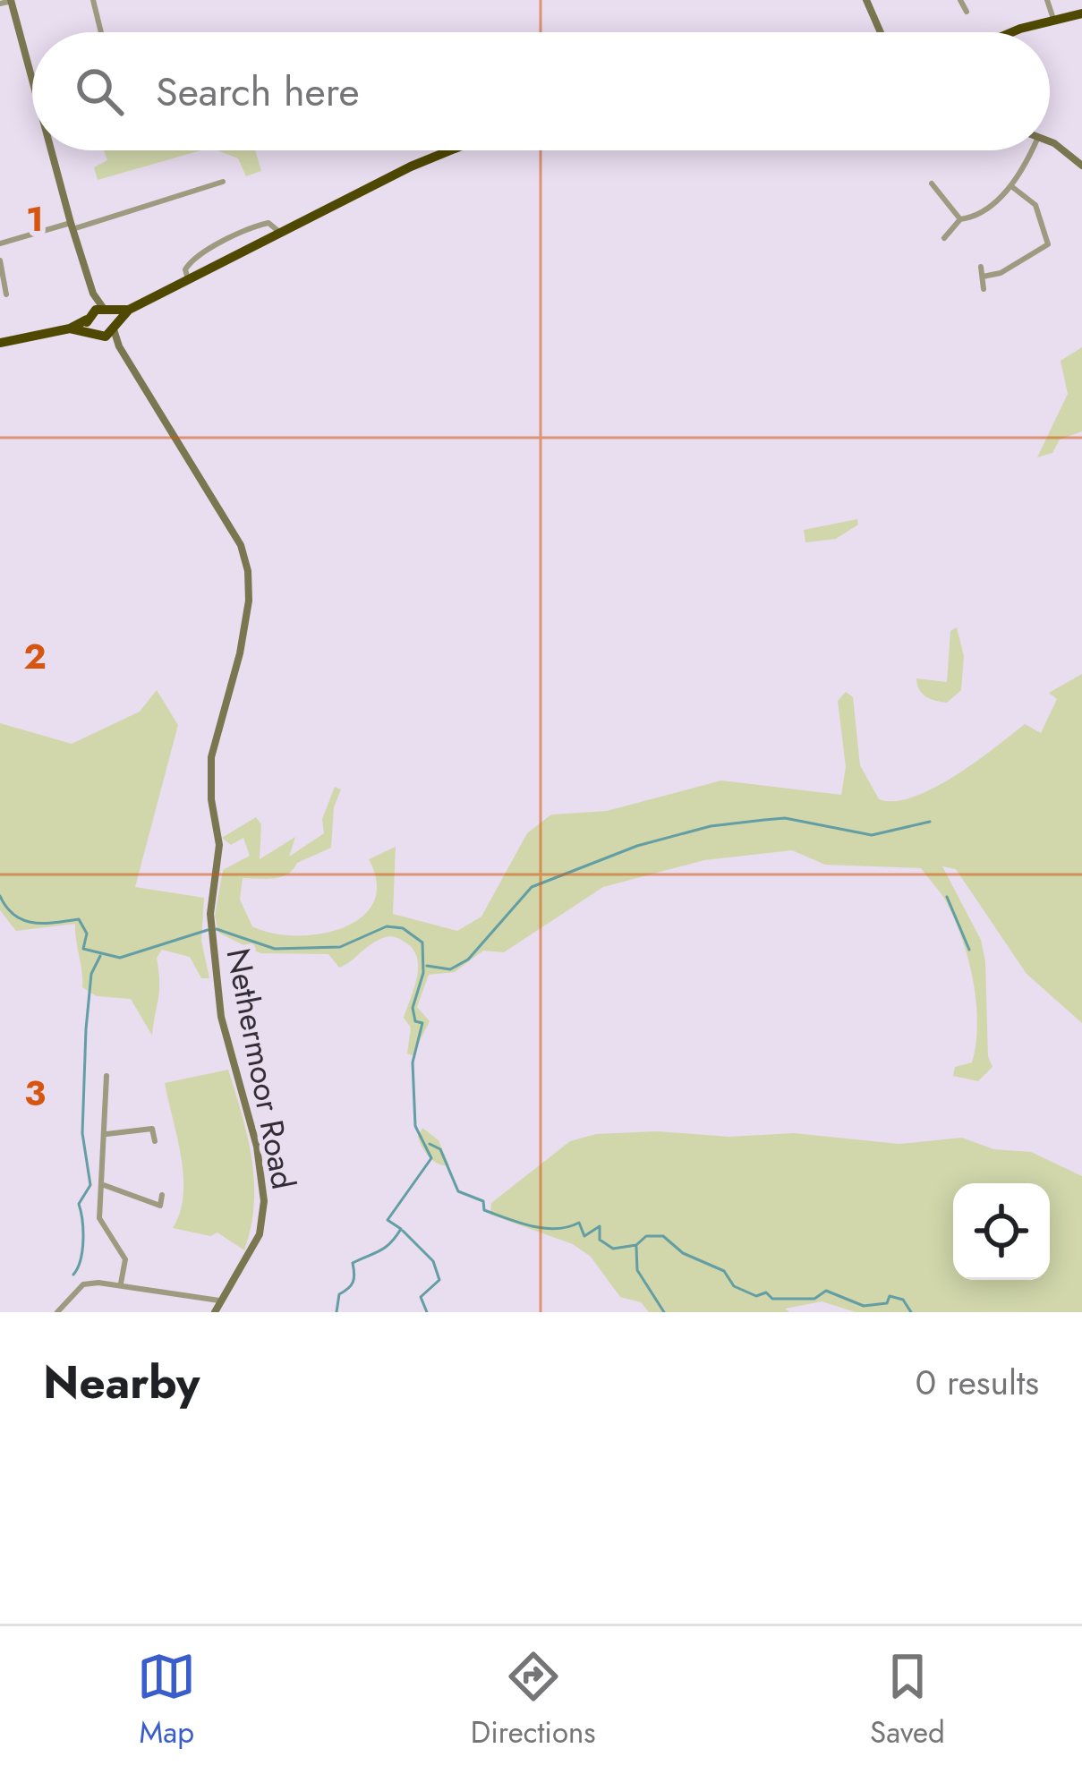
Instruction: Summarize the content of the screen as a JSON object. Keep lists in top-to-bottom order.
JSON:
{
  "streets": {
    "street": ["Nethermoor Road"]
  },
  "page": {
    "search": "Search here",
    "heading": ["Nearby", "0 results"],
    "nav": ["Map", "Directions", "Saved"]
  },
  "grid": {
    "rows": ["1", "2", "3"]
  }
}
